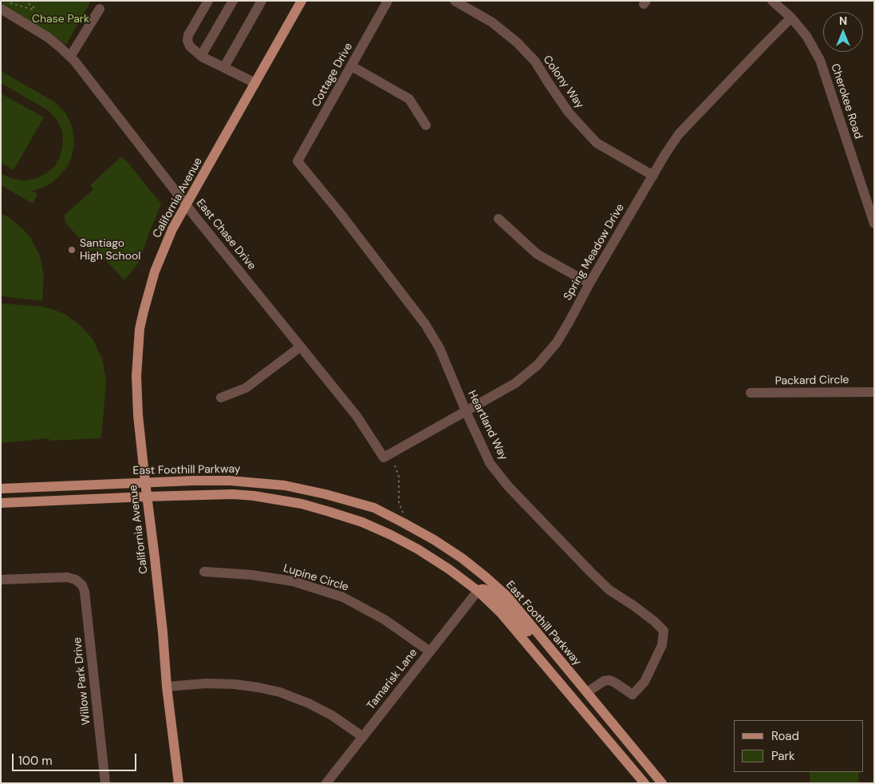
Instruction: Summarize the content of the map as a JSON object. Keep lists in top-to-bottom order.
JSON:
{
  "streets": {
    "main road": ["California Avenue", "East Foothill Parkway"],
    "street": [
      "Cottage Drive",
      "Colony Way",
      "Cherokee Road",
      "East Chase Drive",
      "Spring Meadow Drive",
      "Packard Circle",
      "Heartland Way",
      "Lupine Circle",
      "Tamarisk Lane",
      "Willow Park Drive"
    ]
  },
  "crossings": [
    ["Cottage Drive", "Heartland Way"],
    ["Colony Way", "Spring Meadow Drive"],
    ["Cherokee Road", "Spring Meadow Drive"],
    ["California Avenue", "East Chase Drive"],
    ["California Avenue", "East Foothill Parkway"],
    ["East Chase Drive", "Spring Meadow Drive"],
    ["Spring Meadow Drive", "Heartland Way"],
    ["Heartland Way", "East Foothill Parkway"],
    ["Lupine Circle", "Tamarisk Lane"]
  ],
  "parks": ["Chase Park"],
  "places": ["Santiago High School"],
  "legend": ["Road", "Park"],
  "scale_bar": "100 m",
  "north": "top"
}
